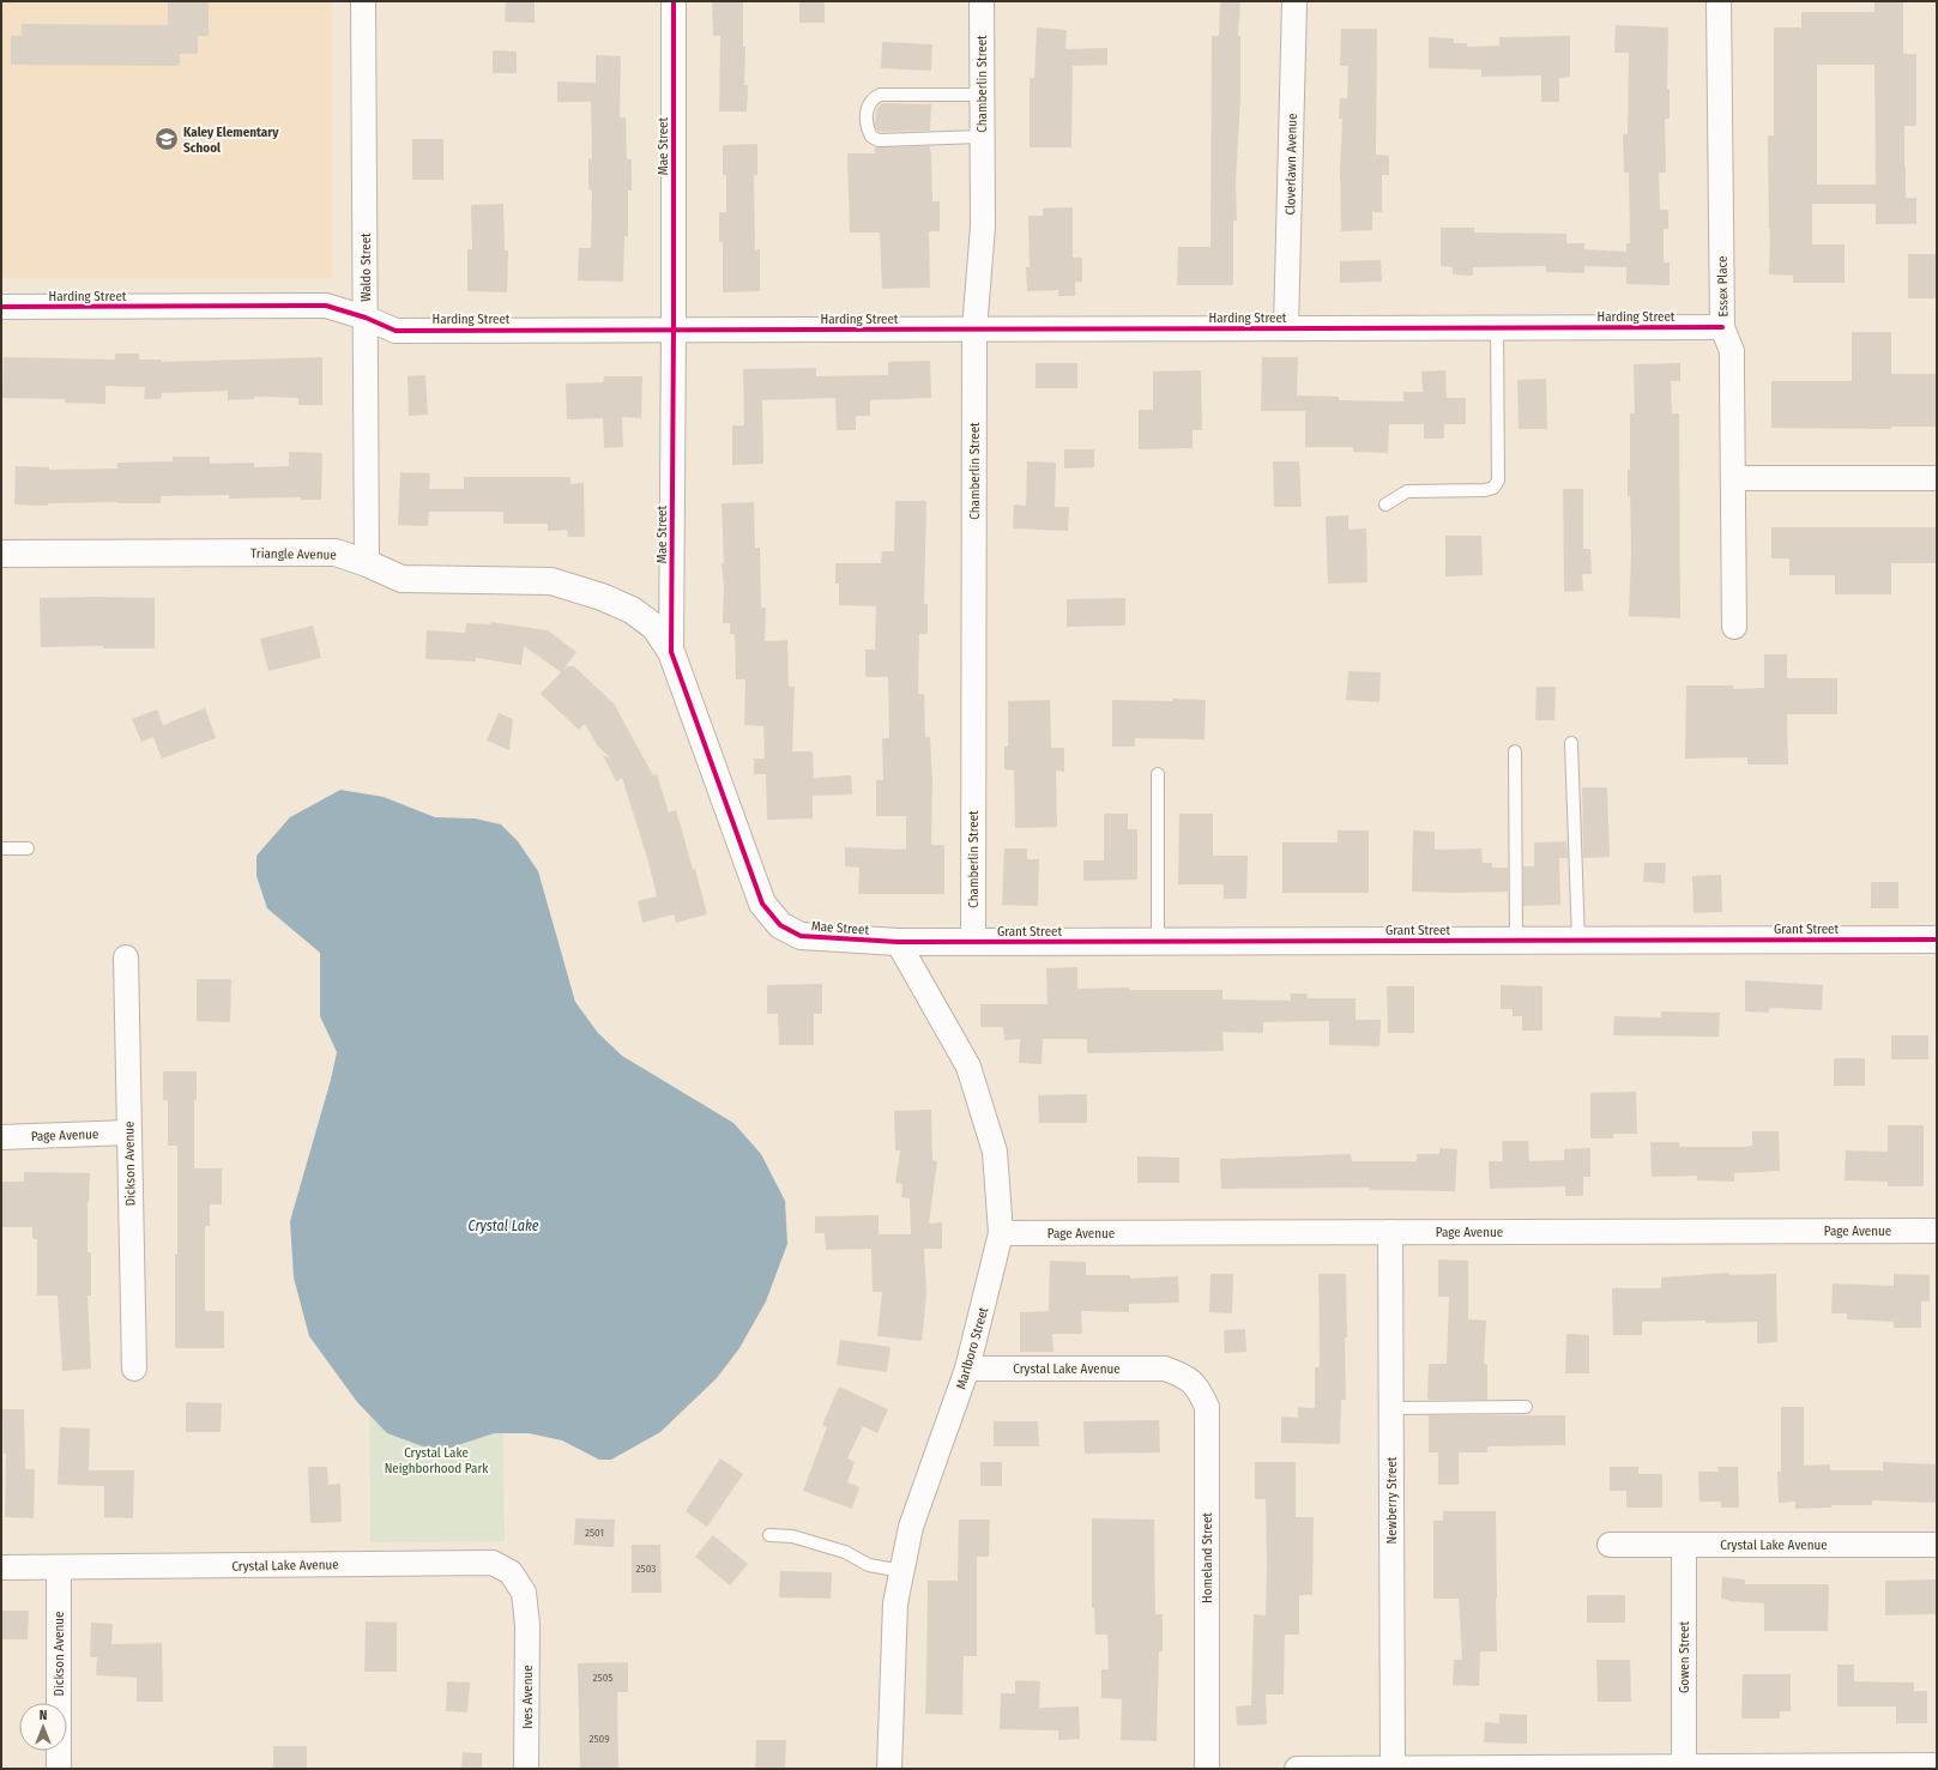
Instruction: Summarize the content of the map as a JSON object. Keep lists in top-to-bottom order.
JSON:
{
  "streets": {
    "street": [
      "Chamberlin Street",
      "Mae Street",
      "Cloverlawn Avenue",
      "Waldo Street",
      "Essex Place",
      "Harding Street",
      "Triangle Avenue",
      "Grant Street",
      "Page Avenue",
      "Dickson Avenue",
      "Marlboro Street",
      "Crystal Lake Avenue",
      "Newberry Street",
      "Homeland Street",
      "Gowen Street",
      "Ives Avenue"
    ]
  },
  "crossings": [
    ["Chamberlin Street", "Harding Street"],
    ["Chamberlin Street", "Grant Street"],
    ["Mae Street", "Harding Street"],
    ["Mae Street", "Triangle Avenue"],
    ["Mae Street", "Grant Street"],
    ["Mae Street", "Marlboro Street"],
    ["Cloverlawn Avenue", "Harding Street"],
    ["Waldo Street", "Harding Street"],
    ["Waldo Street", "Triangle Avenue"],
    ["Essex Place", "Harding Street"],
    ["Grant Street", "Marlboro Street"],
    ["Page Avenue", "Dickson Avenue"],
    ["Page Avenue", "Marlboro Street"],
    ["Page Avenue", "Newberry Street"],
    ["Dickson Avenue", "Crystal Lake Avenue"],
    ["Marlboro Street", "Crystal Lake Avenue"],
    ["Crystal Lake Avenue", "Homeland Street"],
    ["Crystal Lake Avenue", "Gowen Street"],
    ["Crystal Lake Avenue", "Ives Avenue"]
  ],
  "water": ["Crystal Lake"],
  "parks": ["Crystal Lake Neighborhood Park"],
  "places": {
    "school or university": ["Kaley Elementary School"]
  },
  "house_numbers": [
    "2501",
    "2503",
    "2505",
    "2509"
  ],
  "north": "top"
}
